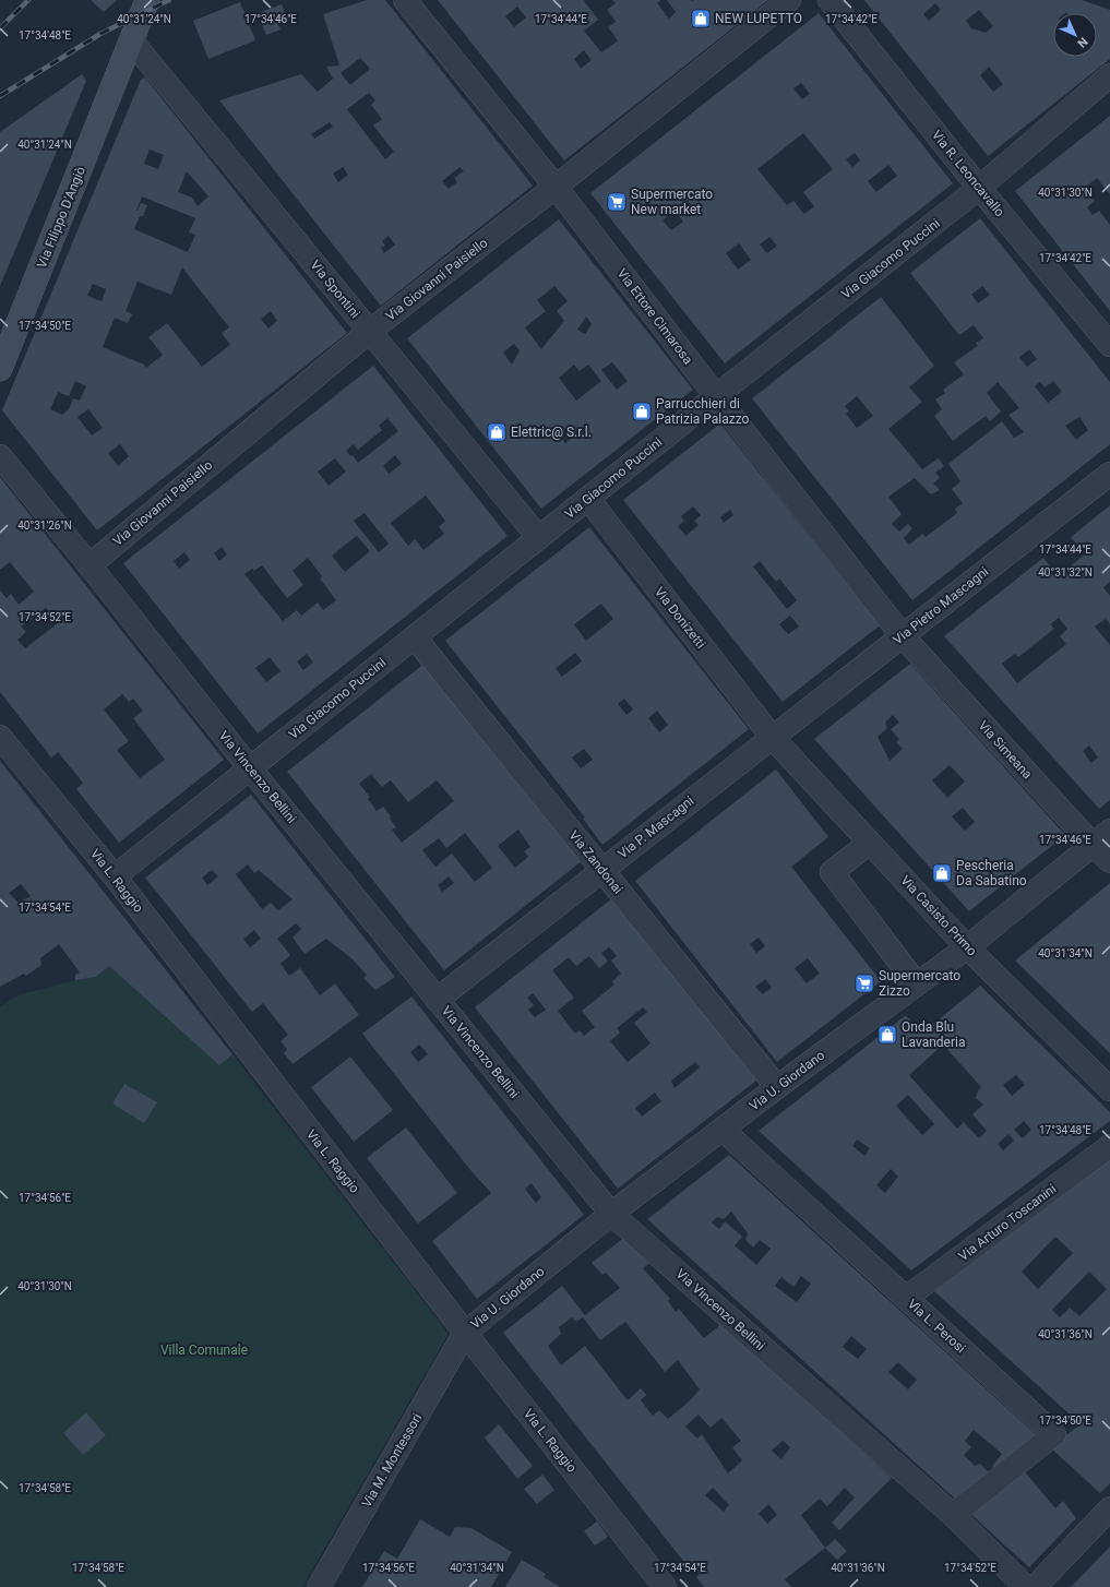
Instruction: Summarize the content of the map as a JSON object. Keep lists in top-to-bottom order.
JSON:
{
  "streets": {
    "main road": ["Via Filippo D'Angiò"],
    "street": [
      "Via R. Leoncavallo",
      "Via Giacomo Puccini",
      "Via Giovanni Paisiello",
      "Via Spontini",
      "Via Ettore Cimarosa",
      "Via Pietro Mascagni",
      "Via Donizetti",
      "Via Simeana",
      "Via Vincenzo Bellini",
      "Via P. Mascagni",
      "Via Zandonai",
      "Via L. Raggio",
      "Via Casisto Primo",
      "Via U. Giordano",
      "Via Arturo Toscanini",
      "Via L. Perosi",
      "Via M. Montessori"
    ]
  },
  "crossings": [
    ["Via R. Leoncavallo", "Via Giacomo Puccini"],
    ["Via Filippo D'Angiò", "Via Spontini"],
    ["Via Giacomo Puccini", "Via Spontini"],
    ["Via Giacomo Puccini", "Via Ettore Cimarosa"],
    ["Via Giacomo Puccini", "Via Donizetti"],
    ["Via Giacomo Puccini", "Via Vincenzo Bellini"],
    ["Via Giacomo Puccini", "Via Zandonai"],
    ["Via Giacomo Puccini", "Via L. Raggio"],
    ["Via Giovanni Paisiello", "Via Spontini"],
    ["Via Giovanni Paisiello", "Via Ettore Cimarosa"],
    ["Via Giovanni Paisiello", "Via Vincenzo Bellini"],
    ["Via Ettore Cimarosa", "Via Pietro Mascagni"],
    ["Via Ettore Cimarosa", "Via Simeana"],
    ["Via Pietro Mascagni", "Via Donizetti"],
    ["Via Pietro Mascagni", "Via Simeana"],
    ["Via Pietro Mascagni", "Via P. Mascagni"],
    ["Via Pietro Mascagni", "Via Casisto Primo"],
    ["Via Donizetti", "Via P. Mascagni"],
    ["Via Donizetti", "Via Casisto Primo"],
    ["Via Simeana", "Via U. Giordano"],
    ["Via Vincenzo Bellini", "Via P. Mascagni"],
    ["Via Vincenzo Bellini", "Via U. Giordano"],
    ["Via Vincenzo Bellini", "Via L. Perosi"],
    ["Via P. Mascagni", "Via Zandonai"],
    ["Via P. Mascagni", "Via Casisto Primo"],
    ["Via Zandonai", "Via U. Giordano"],
    ["Via L. Raggio", "Via U. Giordano"],
    ["Via L. Raggio", "Via M. Montessori"],
    ["Via Casisto Primo", "Via U. Giordano"],
    ["Via U. Giordano", "Via L. Perosi"],
    ["Via U. Giordano", "Via M. Montessori"],
    ["Via Arturo Toscanini", "Via L. Perosi"]
  ],
  "parks": ["Villa Comunale"],
  "places": {
    "shop": [
      "NEW LUPETTO",
      "Parrucchieri di Patrizia Palazzo",
      "Elettric@ S.r.l.",
      "Pescheria Da Sabatino",
      "Onda Blu Lavanderia"
    ],
    "supermarket": ["Supermercato New market", "Supermercato Zizzo"]
  },
  "north": "bottom right",
  "coordinates": [
    "40°31'24\"N",
    "17°34'46\"E",
    "17°34'44\"E",
    "17°34'42\"E",
    "17°34'48\"E",
    "40°31'30\"N",
    "17°34'50\"E",
    "40°31'26\"N",
    "40°31'32\"N",
    "17°34'52\"E",
    "17°34'54\"E",
    "40°31'34\"N",
    "17°34'56\"E",
    "40°31'36\"N",
    "17°34'58\"E"
  ]
}
